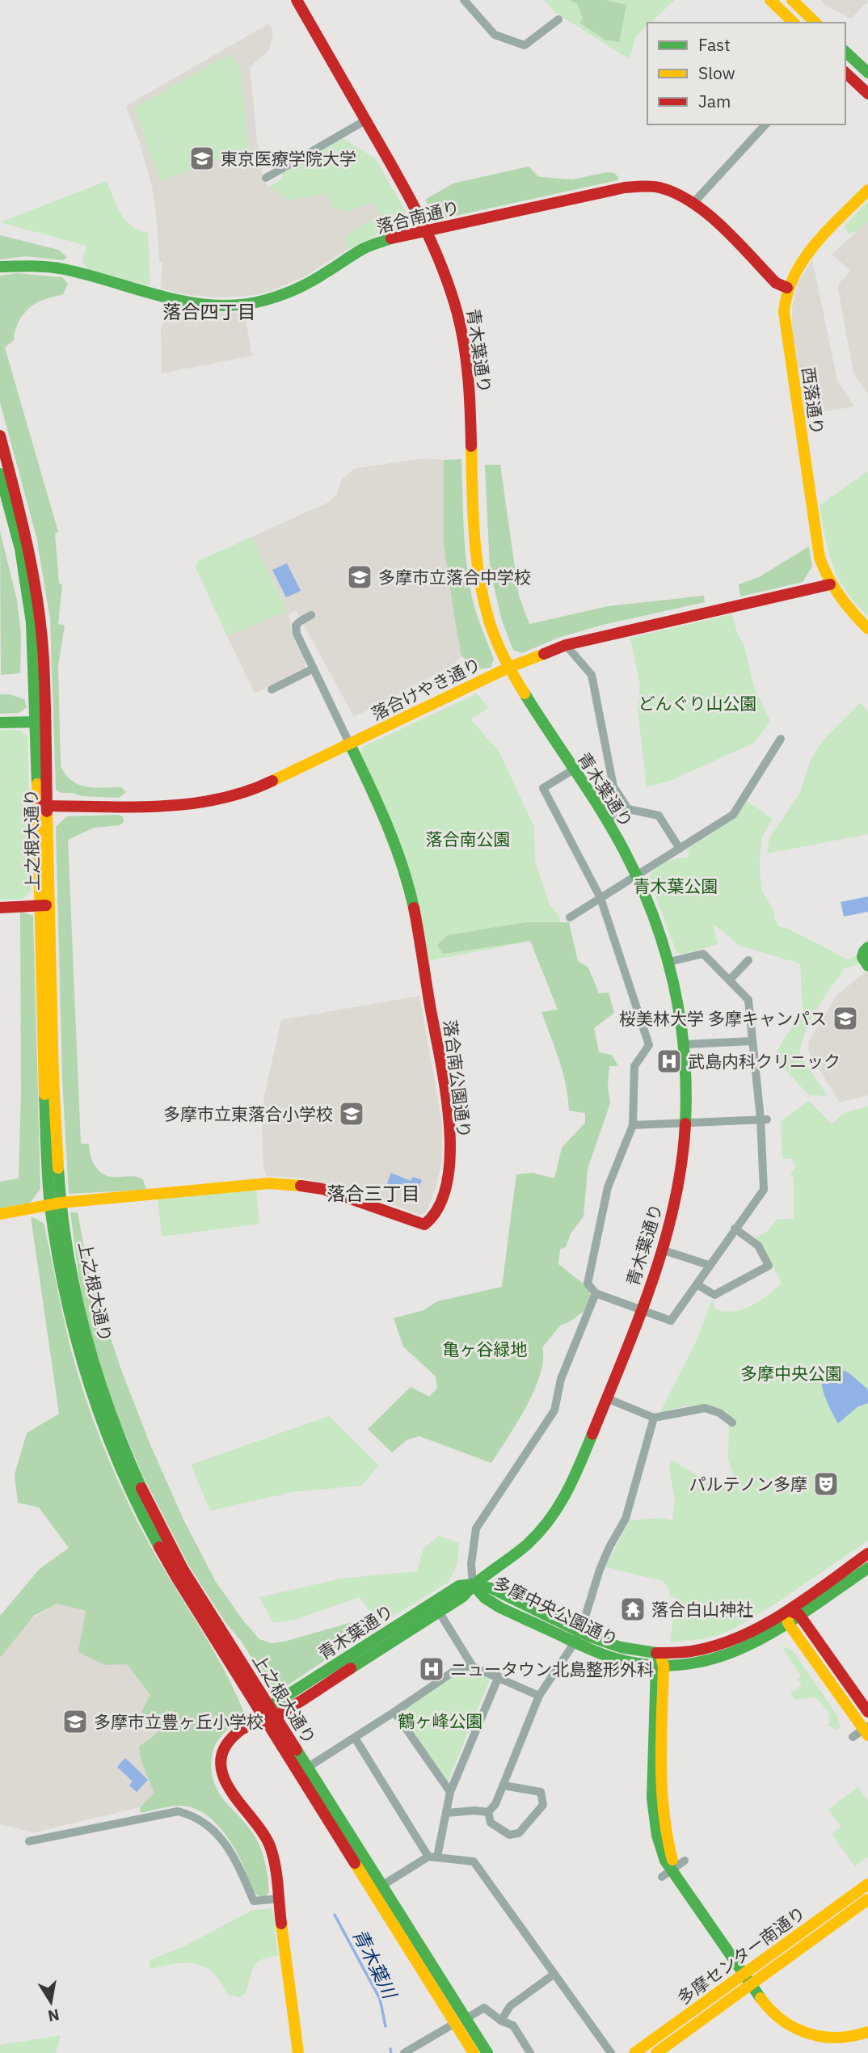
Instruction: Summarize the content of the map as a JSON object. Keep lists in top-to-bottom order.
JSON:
{
  "streets": {
    "street": [
      "落合南通り",
      "青木葉通り",
      "西落通り",
      "落合けやき通り",
      "上之根大通り",
      "落合南公園通り",
      "多摩中央公園通り",
      "多摩センター南通り"
    ]
  },
  "crossings": [
    ["落合南通り", "青木葉通り"],
    ["落合南通り", "西落通り"],
    ["青木葉通り", "落合けやき通り"],
    ["青木葉通り", "上之根大通り"],
    ["青木葉通り", "多摩中央公園通り"],
    ["西落通り", "落合けやき通り"],
    ["落合けやき通り", "上之根大通り"],
    ["落合けやき通り", "落合南公園通り"],
    ["上之根大通り", "落合南公園通り"]
  ],
  "districts": ["落合四丁目", "落合三丁目"],
  "water": ["青木葉川"],
  "parks": [
    "どんぐり山公園",
    "落合南公園",
    "青木葉公園",
    "亀ヶ谷緑地",
    "多摩中央公園",
    "鶴ヶ峰公園"
  ],
  "places": {
    "school or university": [
      "東京医療学院大学",
      "多摩市立落合中学校",
      "桜美林大学 多摩キャンパス",
      "多摩市立東落合小学校",
      "多摩市立豊ヶ丘小学校"
    ],
    "hospital": ["武島内科クリニック", "ニュータウン北島整形外科"],
    "theatre": ["パルテノン多摩"],
    "temple": ["落合白山神社"]
  },
  "legend": ["Fast", "Slow", "Jam"],
  "north": "bottom"
}
